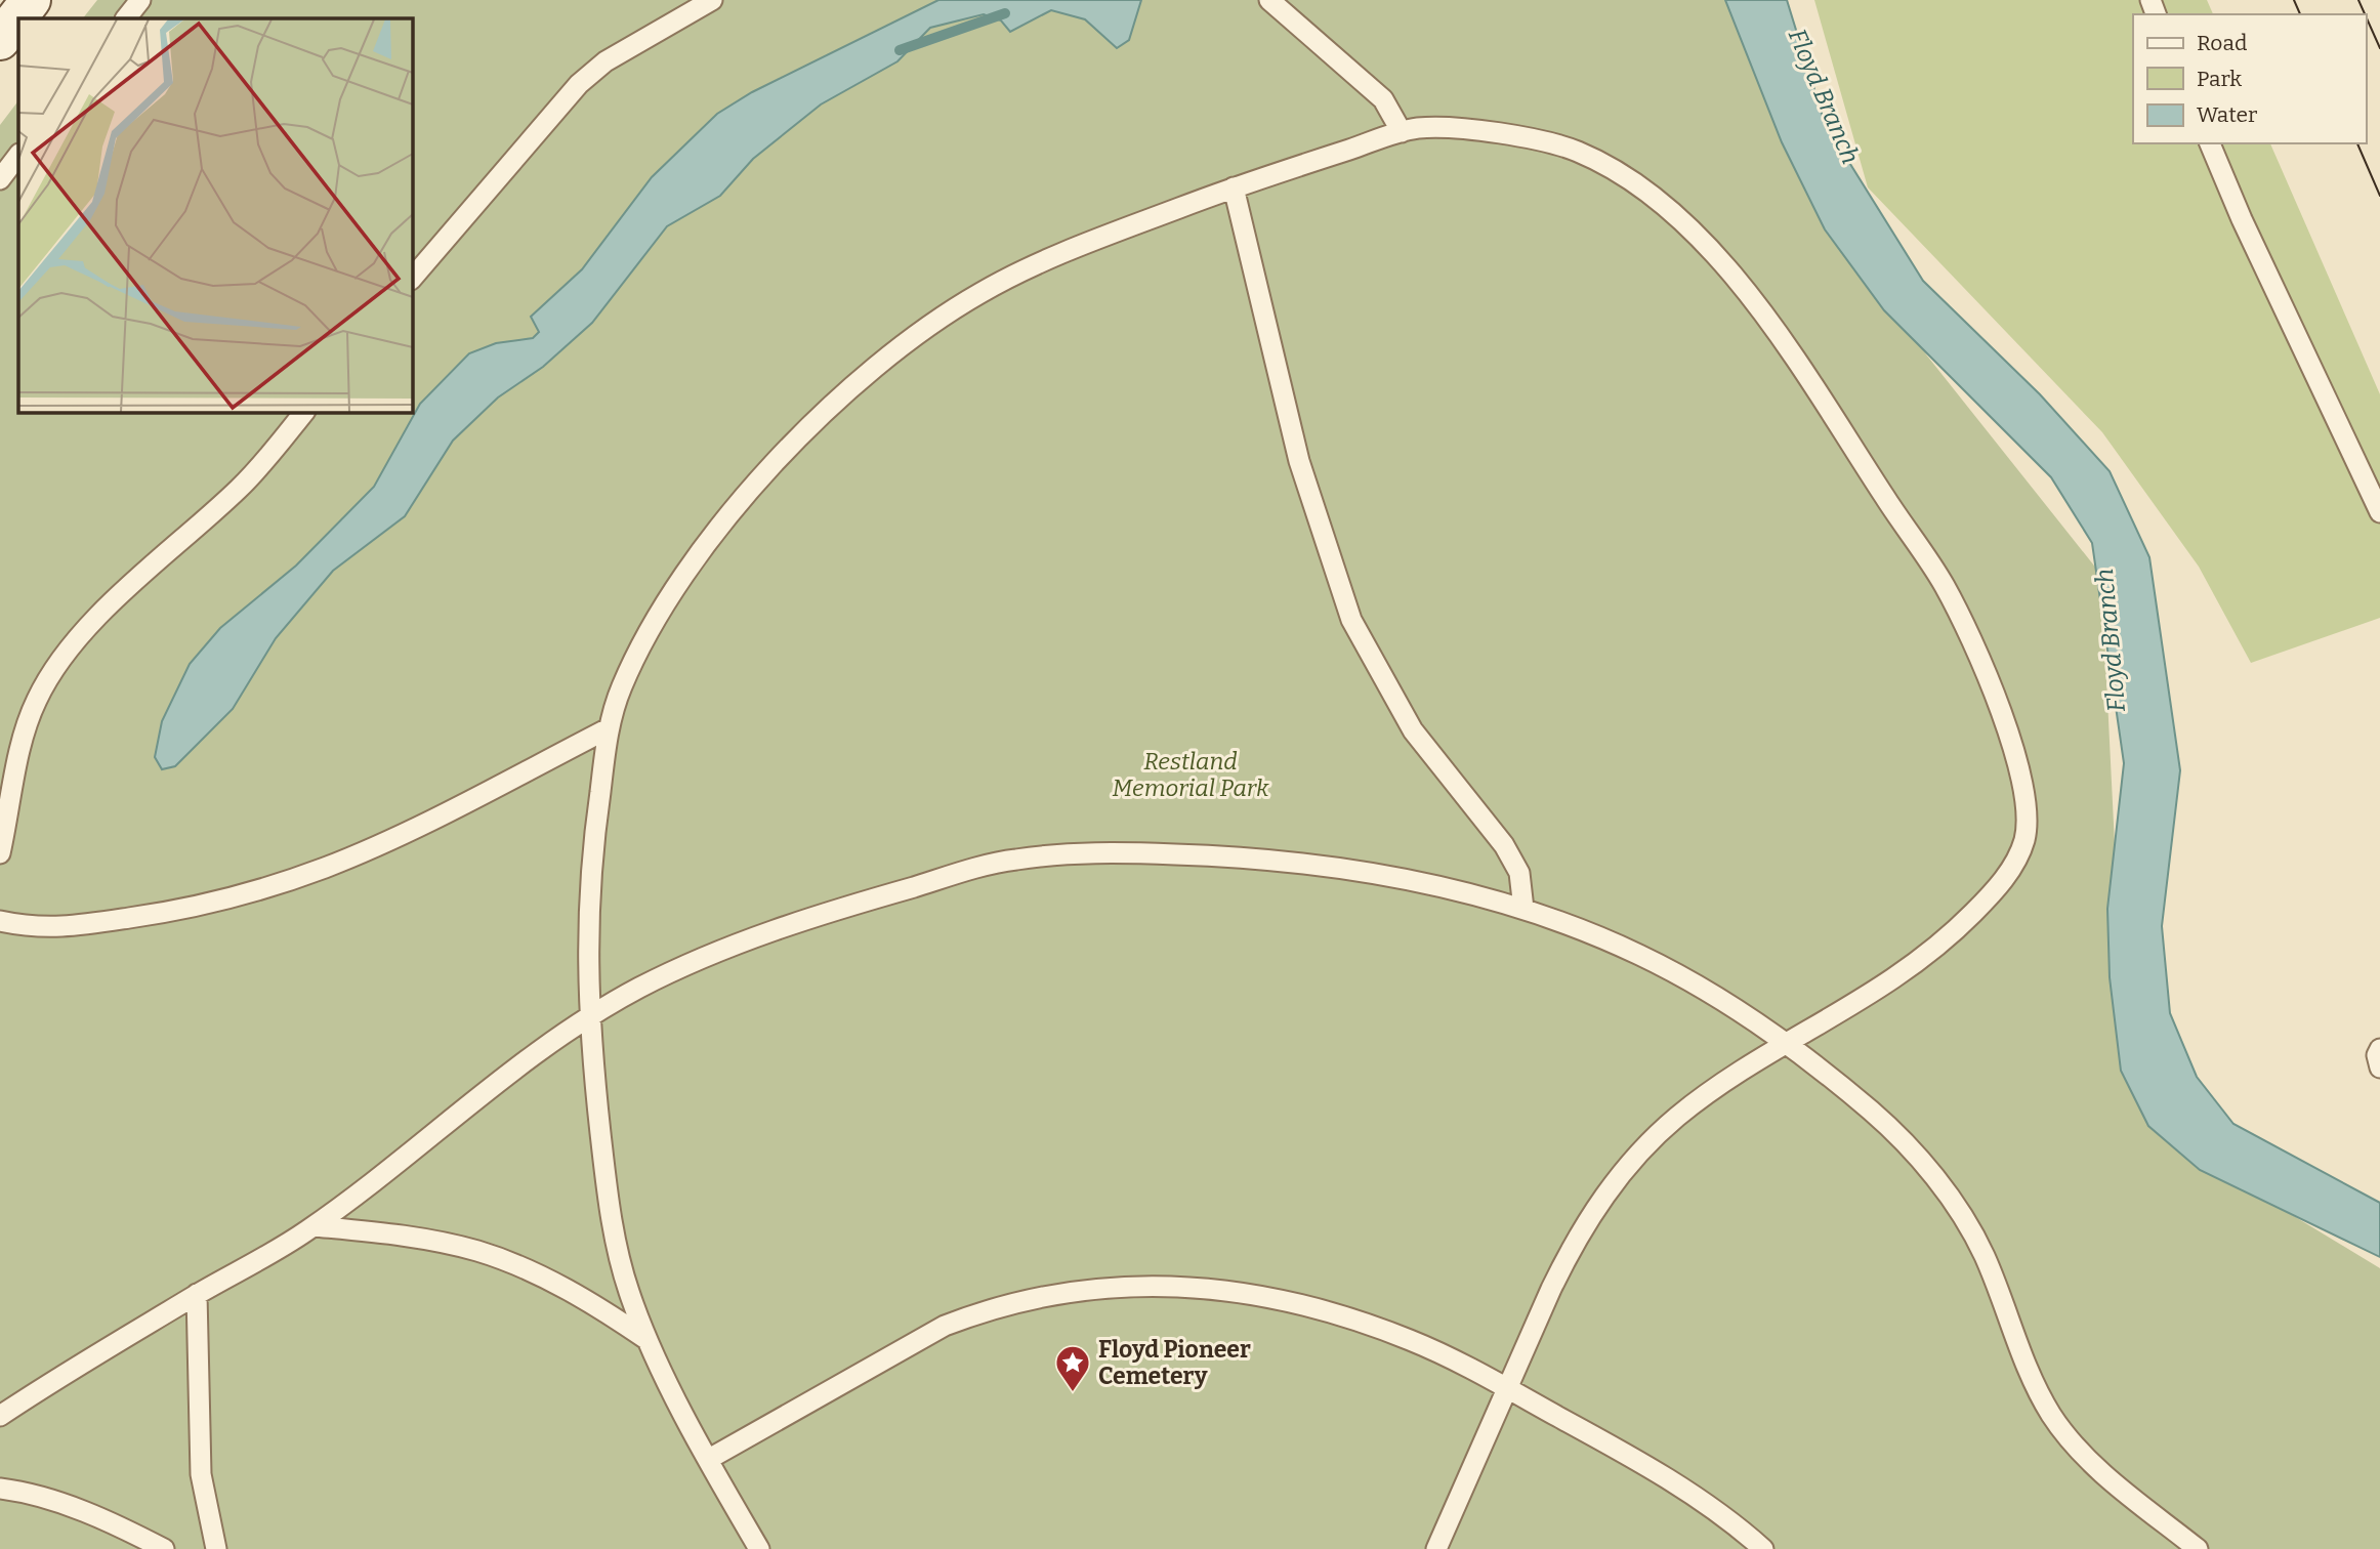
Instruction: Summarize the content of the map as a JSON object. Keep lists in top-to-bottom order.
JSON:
{
  "water": ["Floyd Branch"],
  "parks": ["Restland Memorial Park"],
  "places": {
    "place": ["Floyd Pioneer Cemetery"]
  },
  "legend": ["Road", "Park", "Water"]
}
